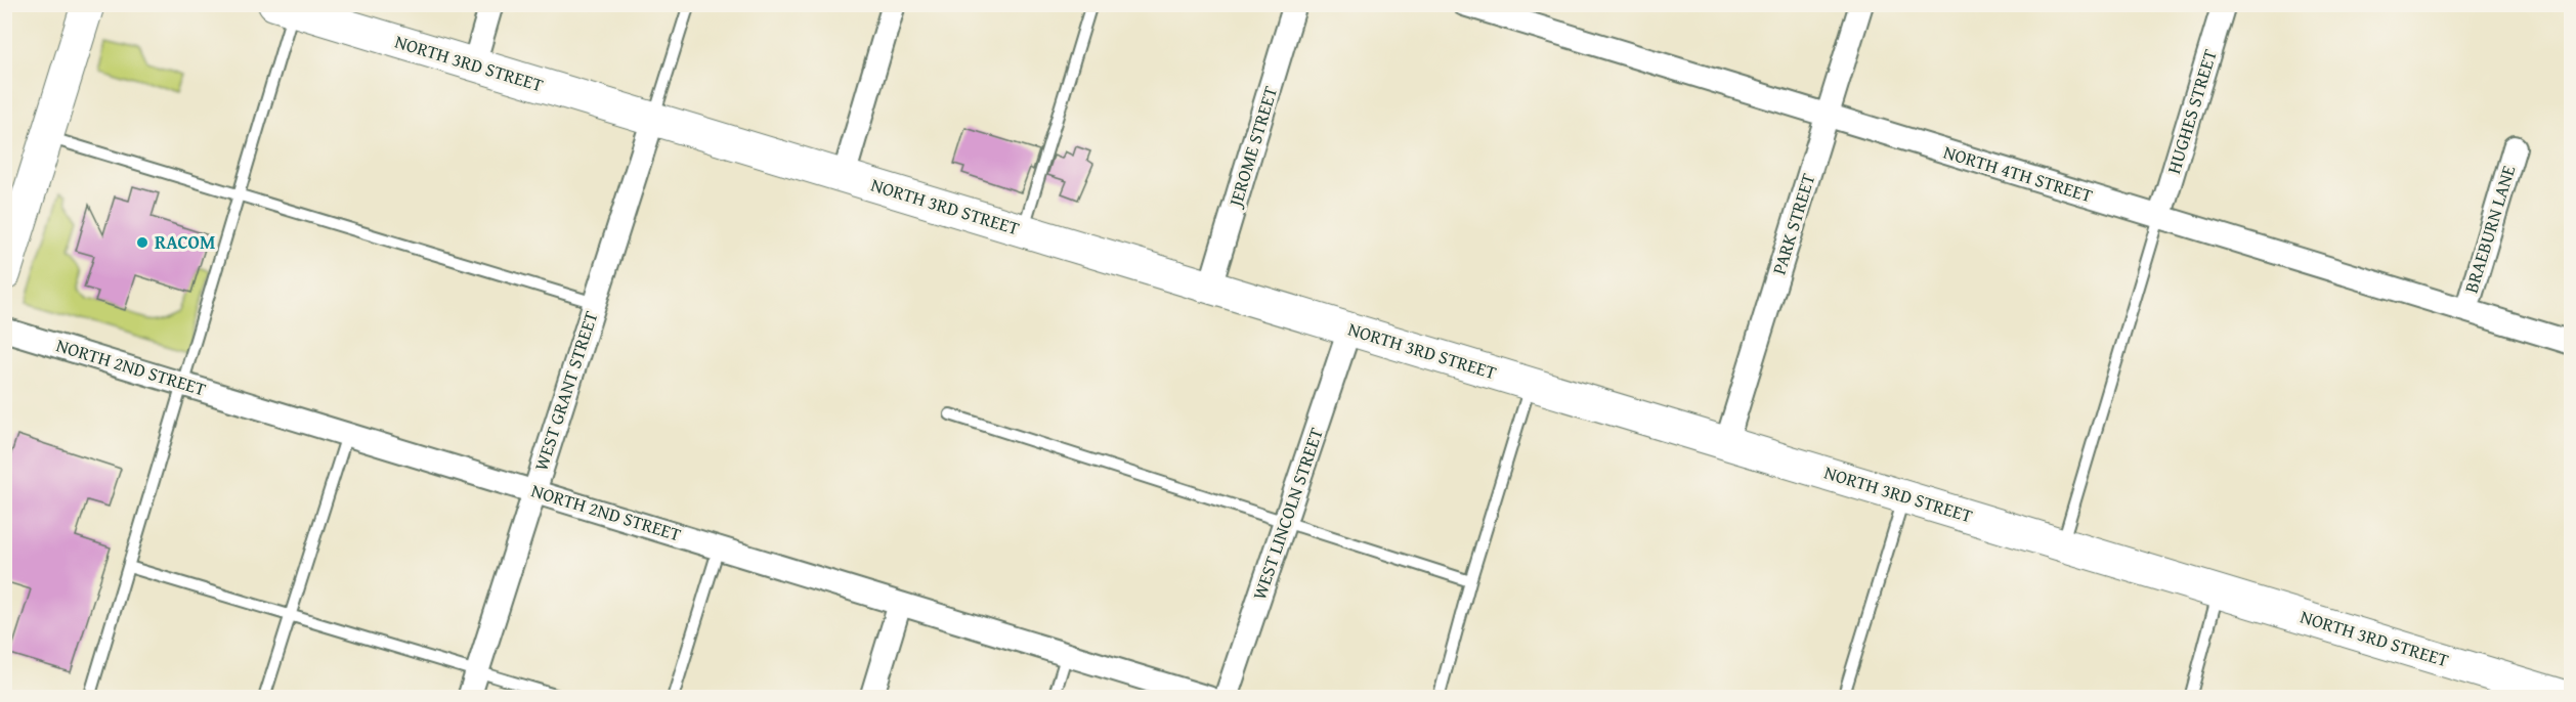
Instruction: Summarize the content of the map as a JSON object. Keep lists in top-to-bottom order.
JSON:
{
  "streets": {
    "street": [
      "NORTH 3RD STREET",
      "HUGHES STREET",
      "JEROME STREET",
      "NORTH 4TH STREET",
      "PARK STREET",
      "BRAEBURN LANE",
      "NORTH 2ND STREET",
      "WEST GRANT STREET",
      "WEST LINCOLN STREET"
    ]
  },
  "crossings": [
    ["NORTH 3RD STREET", "JEROME STREET"],
    ["NORTH 3RD STREET", "PARK STREET"],
    ["NORTH 3RD STREET", "WEST GRANT STREET"],
    ["NORTH 3RD STREET", "WEST LINCOLN STREET"],
    ["HUGHES STREET", "NORTH 4TH STREET"],
    ["NORTH 4TH STREET", "PARK STREET"],
    ["NORTH 4TH STREET", "BRAEBURN LANE"],
    ["NORTH 2ND STREET", "WEST GRANT STREET"]
  ],
  "places": ["RACOM"]
}
